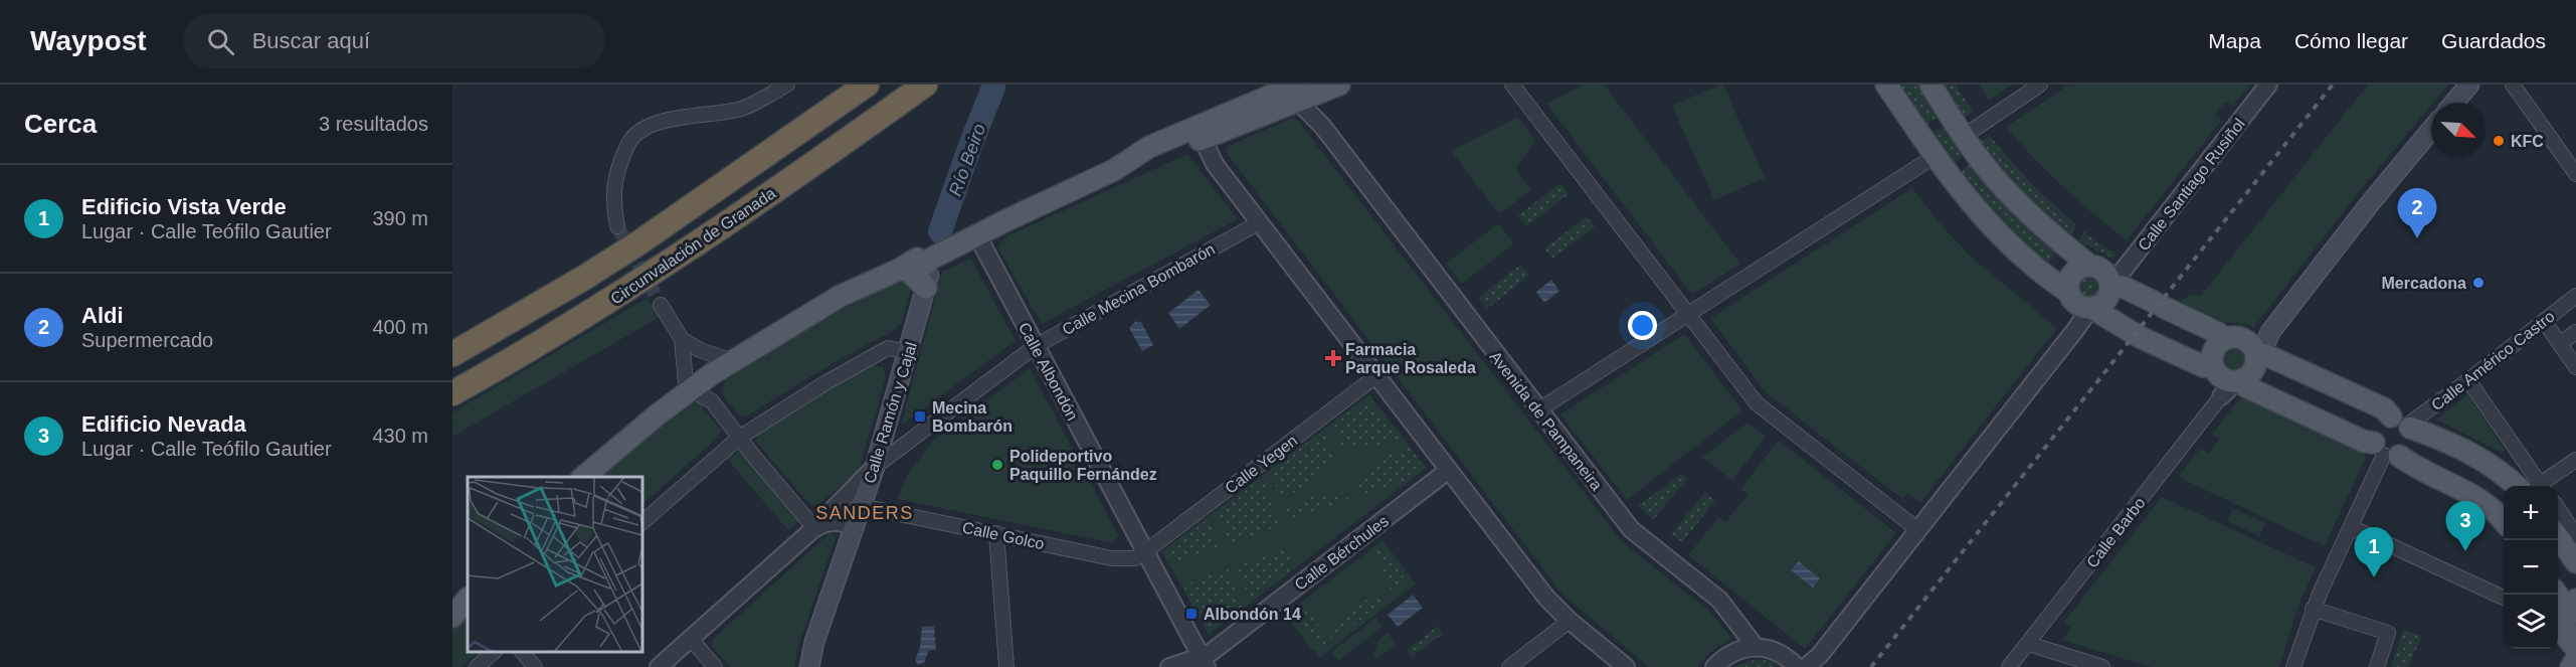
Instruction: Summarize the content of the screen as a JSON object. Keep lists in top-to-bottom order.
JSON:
{
  "streets": {
    "highway": ["Circunvalación de Granada"],
    "main road": ["Calle Ramón y Cajal"],
    "street": [
      "Calle Santiago Rusiñol",
      "Calle Mecina Bombarón",
      "Calle Américo Castro",
      "Calle Albondón",
      "Avenida de Pampaneira",
      "Calle Yegen",
      "Calle Barbo",
      "Calle Golco",
      "Calle Bérchules"
    ]
  },
  "crossings": [
    ["Calle Mecina Bombarón", "Calle Albondón"],
    ["Calle Mecina Bombarón", "Calle Ramón y Cajal"],
    ["Calle Albondón", "Calle Yegen"],
    ["Calle Albondón", "Calle Golco"],
    ["Calle Albondón", "Calle Bérchules"],
    ["Calle Ramón y Cajal", "Calle Golco"],
    ["Calle Yegen", "Calle Golco"]
  ],
  "districts": ["SANDERS"],
  "water": ["Río Beiro"],
  "places": {
    "other": ["KFC", "Mercadona", "Polideportivo Paquillo Fernández"],
    "health": ["Farmacia Parque Rosaleda"],
    "transit": ["Mecina Bombarón", "Albondón 14"]
  },
  "north": "bottom right",
  "page": {
    "header": "Waypost",
    "search": "Buscar aquí",
    "nav": ["Mapa", "Cómo llegar", "Guardados"],
    "heading": ["Cerca", "3 resultados"],
    "list": [
      {
        "mark": "1",
        "name": "Edificio Vista Verde",
        "note": "Lugar · Calle Teófilo Gautier",
        "value": "390 m"
      },
      {
        "mark": "2",
        "name": "Aldi",
        "note": "Supermercado",
        "value": "400 m"
      },
      {
        "mark": "3",
        "name": "Edificio Nevada",
        "note": "Lugar · Calle Teófilo Gautier",
        "value": "430 m"
      }
    ],
    "pins": ["2", "3", "1"],
    "map_buttons": ["+", "−"]
  }
}
